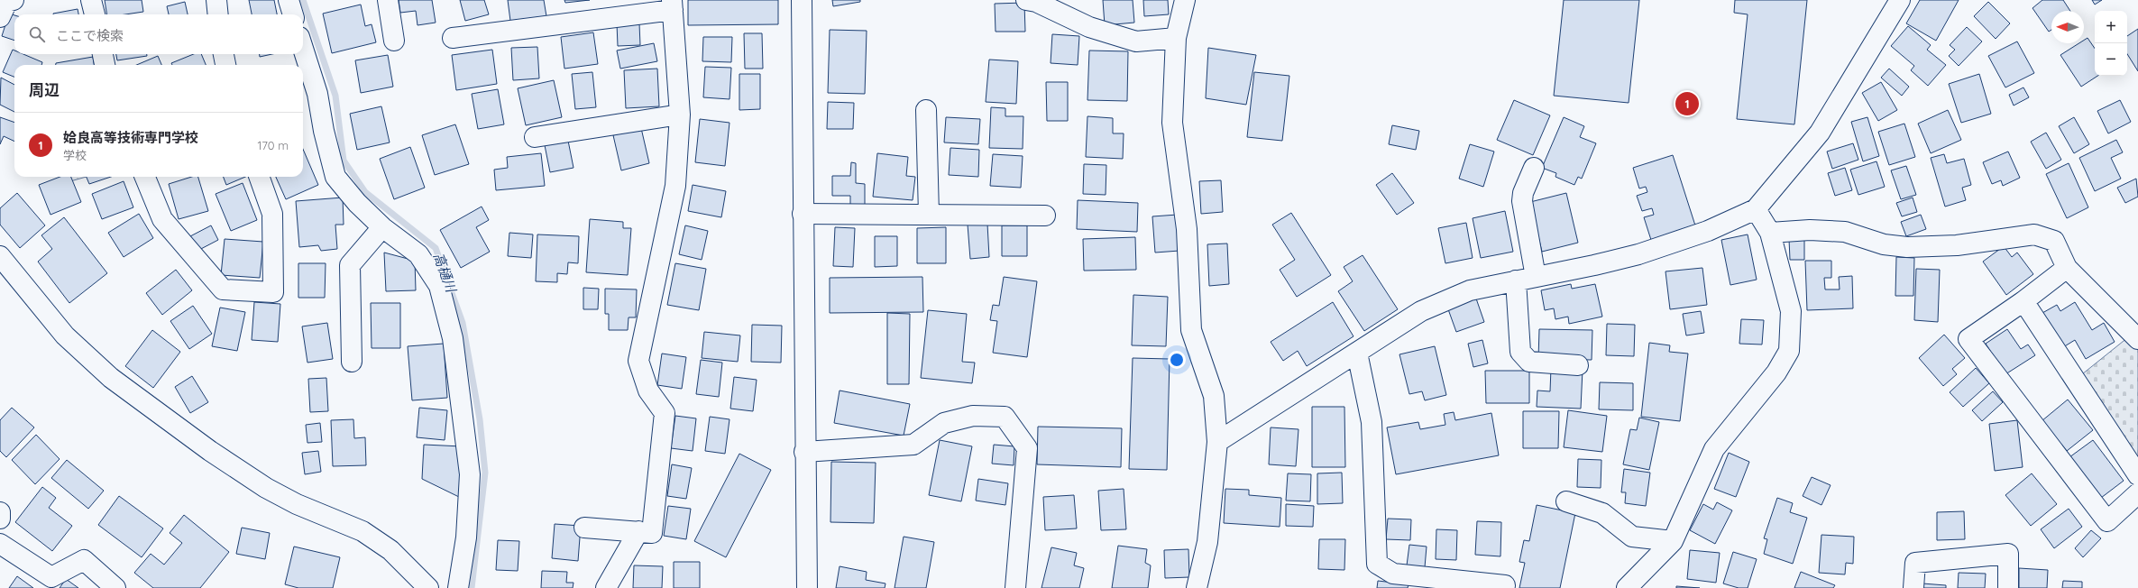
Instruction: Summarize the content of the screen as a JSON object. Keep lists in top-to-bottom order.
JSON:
{
  "water": ["高樋川"],
  "north": "left",
  "page": {
    "map_buttons": ["+", "−"],
    "search": "ここで検索",
    "heading": "周辺",
    "pins": "1",
    "list": [
      {
        "mark": "1",
        "name": "姶良高等技術専門学校",
        "note": "学校",
        "value": "170 m"
      }
    ]
  }
}
